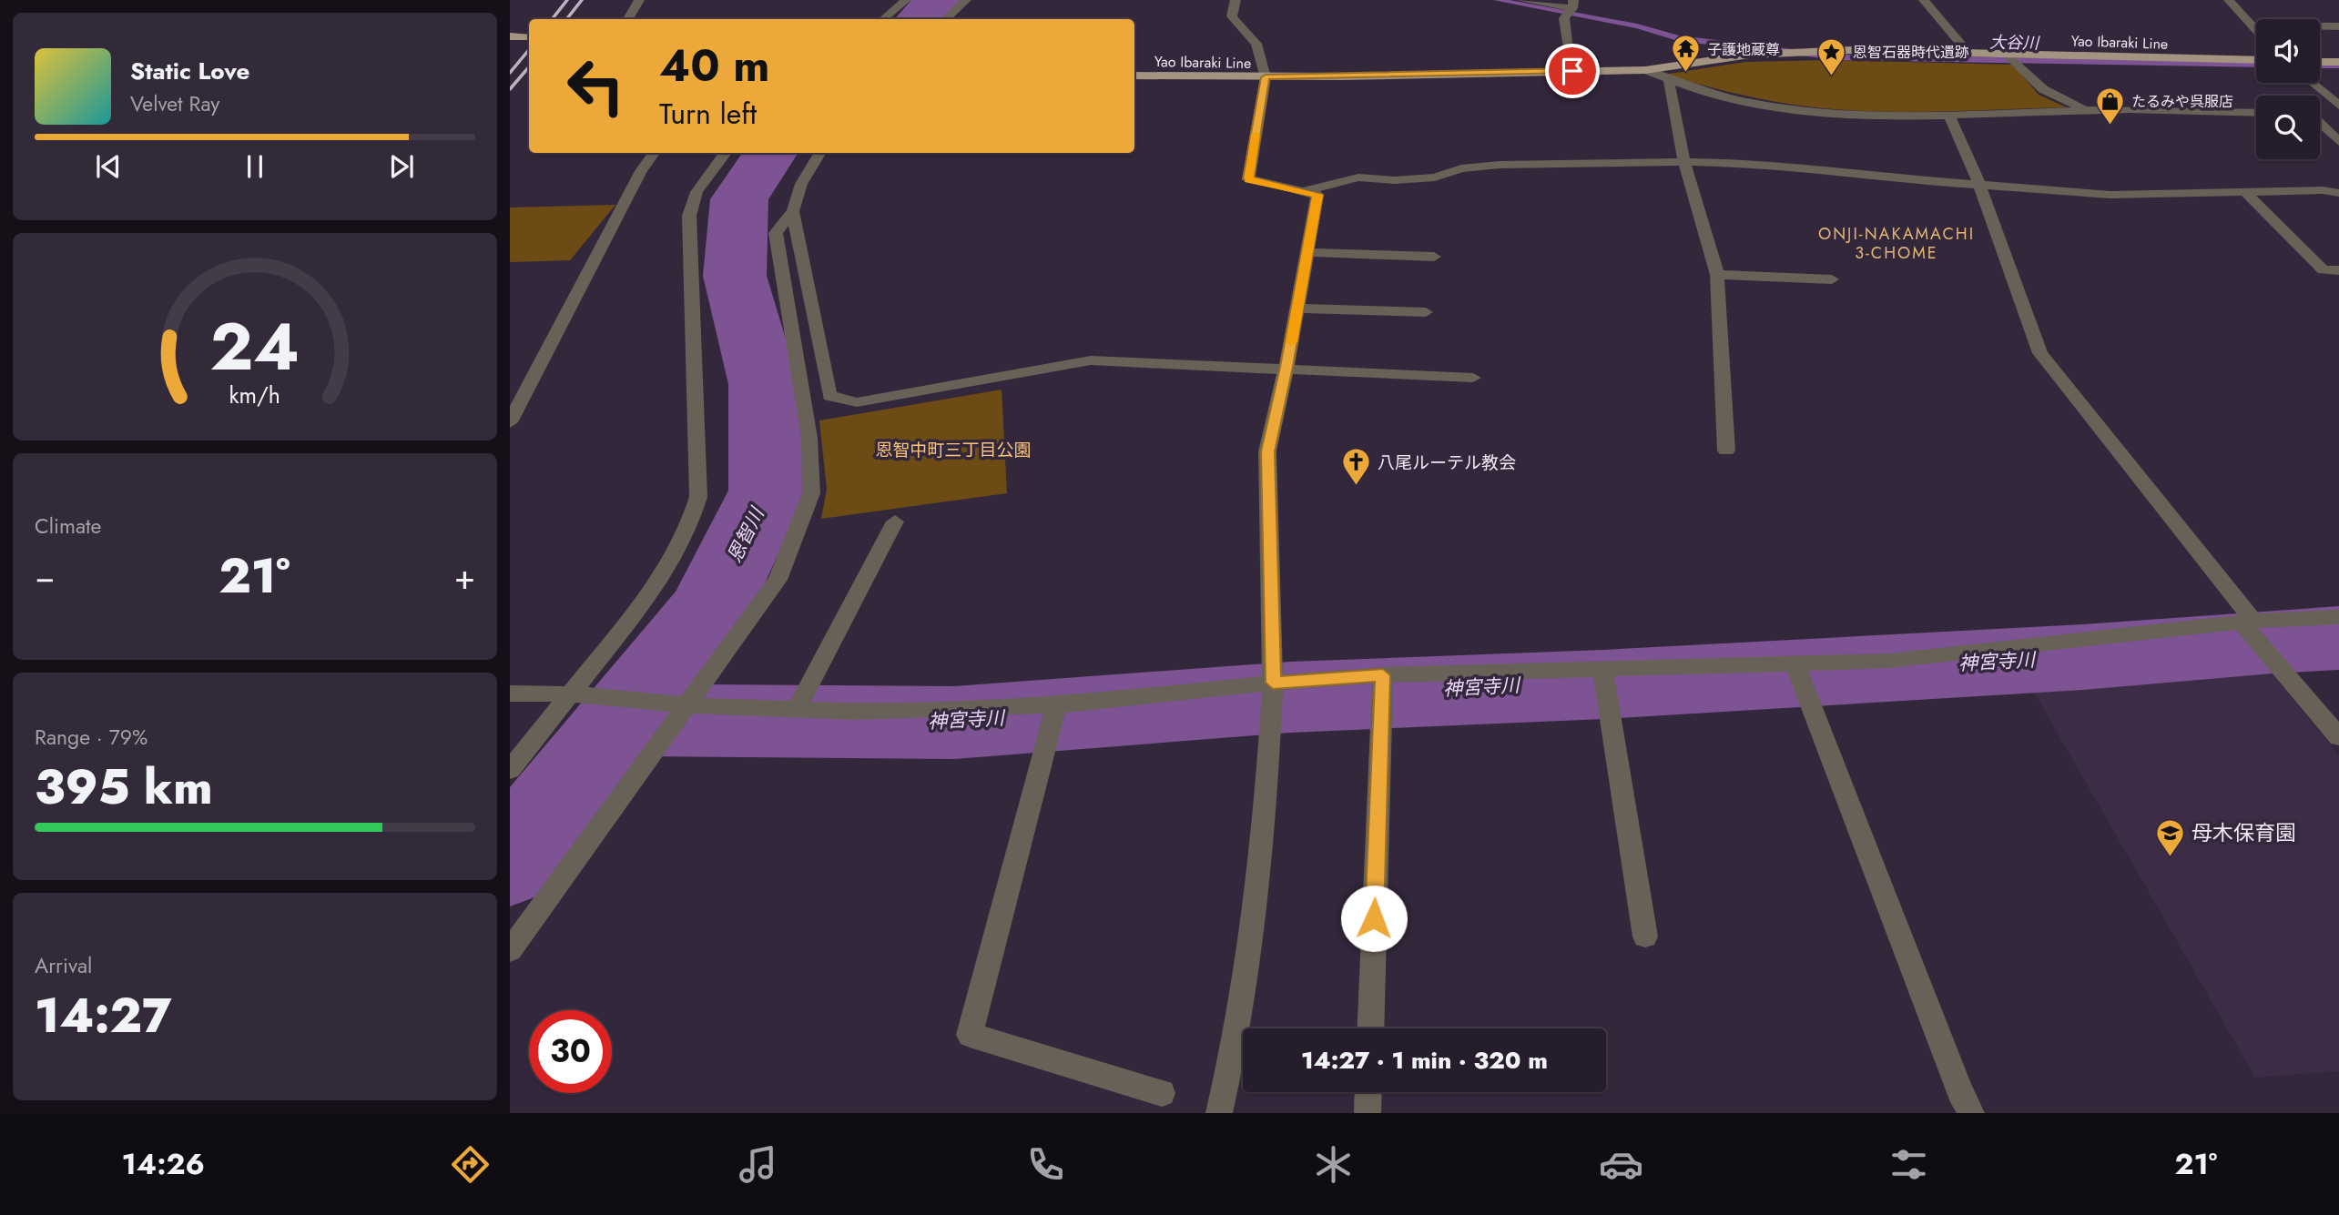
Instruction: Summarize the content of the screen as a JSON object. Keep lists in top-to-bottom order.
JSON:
{
  "streets": {
    "main road": ["Yao Ibaraki Line"]
  },
  "districts": ["ONJI-NAKAMACHI 3-CHOME"],
  "water": ["大谷川", "恩智川", "神宮寺川"],
  "parks": ["恩智中町三丁目公園"],
  "places": {
    "temple": ["子護地蔵尊"],
    "place": ["恩智石器時代遺跡"],
    "shop": ["たるみや呉服店"],
    "church": ["八尾ルーテル教会"],
    "school or university": ["母木保育園"]
  },
  "page": {
    "turn": ["40 m", "Turn left"],
    "song": ["Static Love", "Velvet Ray"],
    "tile": [
      "Climate",
      ["Range · 79%", "395 km"],
      ["Arrival", "14:27"]
    ],
    "heat": ["−", "21°", "+"],
    "limit": "30",
    "trip": "14:27 · 1 min · 320 m",
    "tabs": ["14:26", "21°"],
    "gauge": ["24", "km/h"]
  }
}
